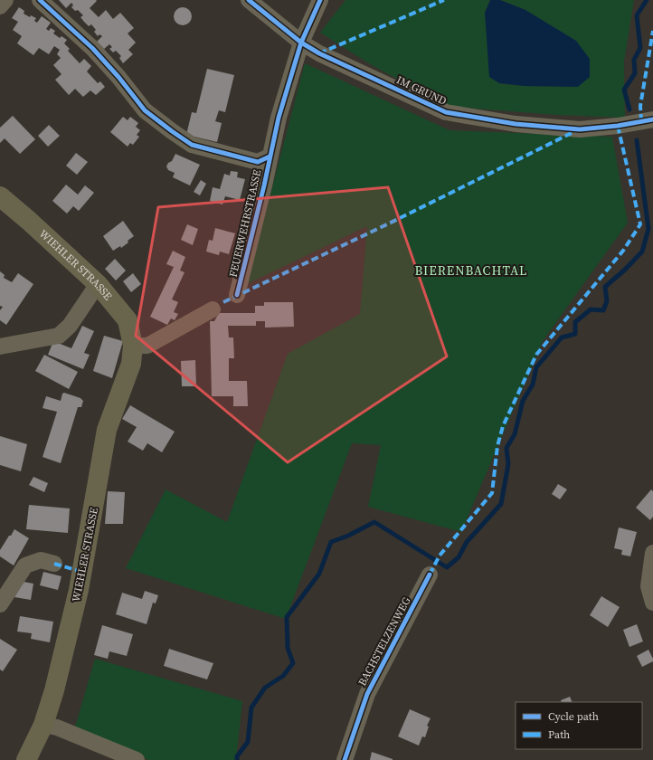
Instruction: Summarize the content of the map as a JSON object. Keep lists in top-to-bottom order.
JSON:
{
  "streets": {
    "main road": ["WIEHLER STRASSE"],
    "street": ["IM GRUND", "FEUERWEHRSTRASSE", "BACHSTELZENWEG"]
  },
  "crossings": [
    ["IM GRUND", "FEUERWEHRSTRASSE"]
  ],
  "districts": ["BIERENBACHTAL"],
  "legend": ["Cycle path", "Path"]
}
